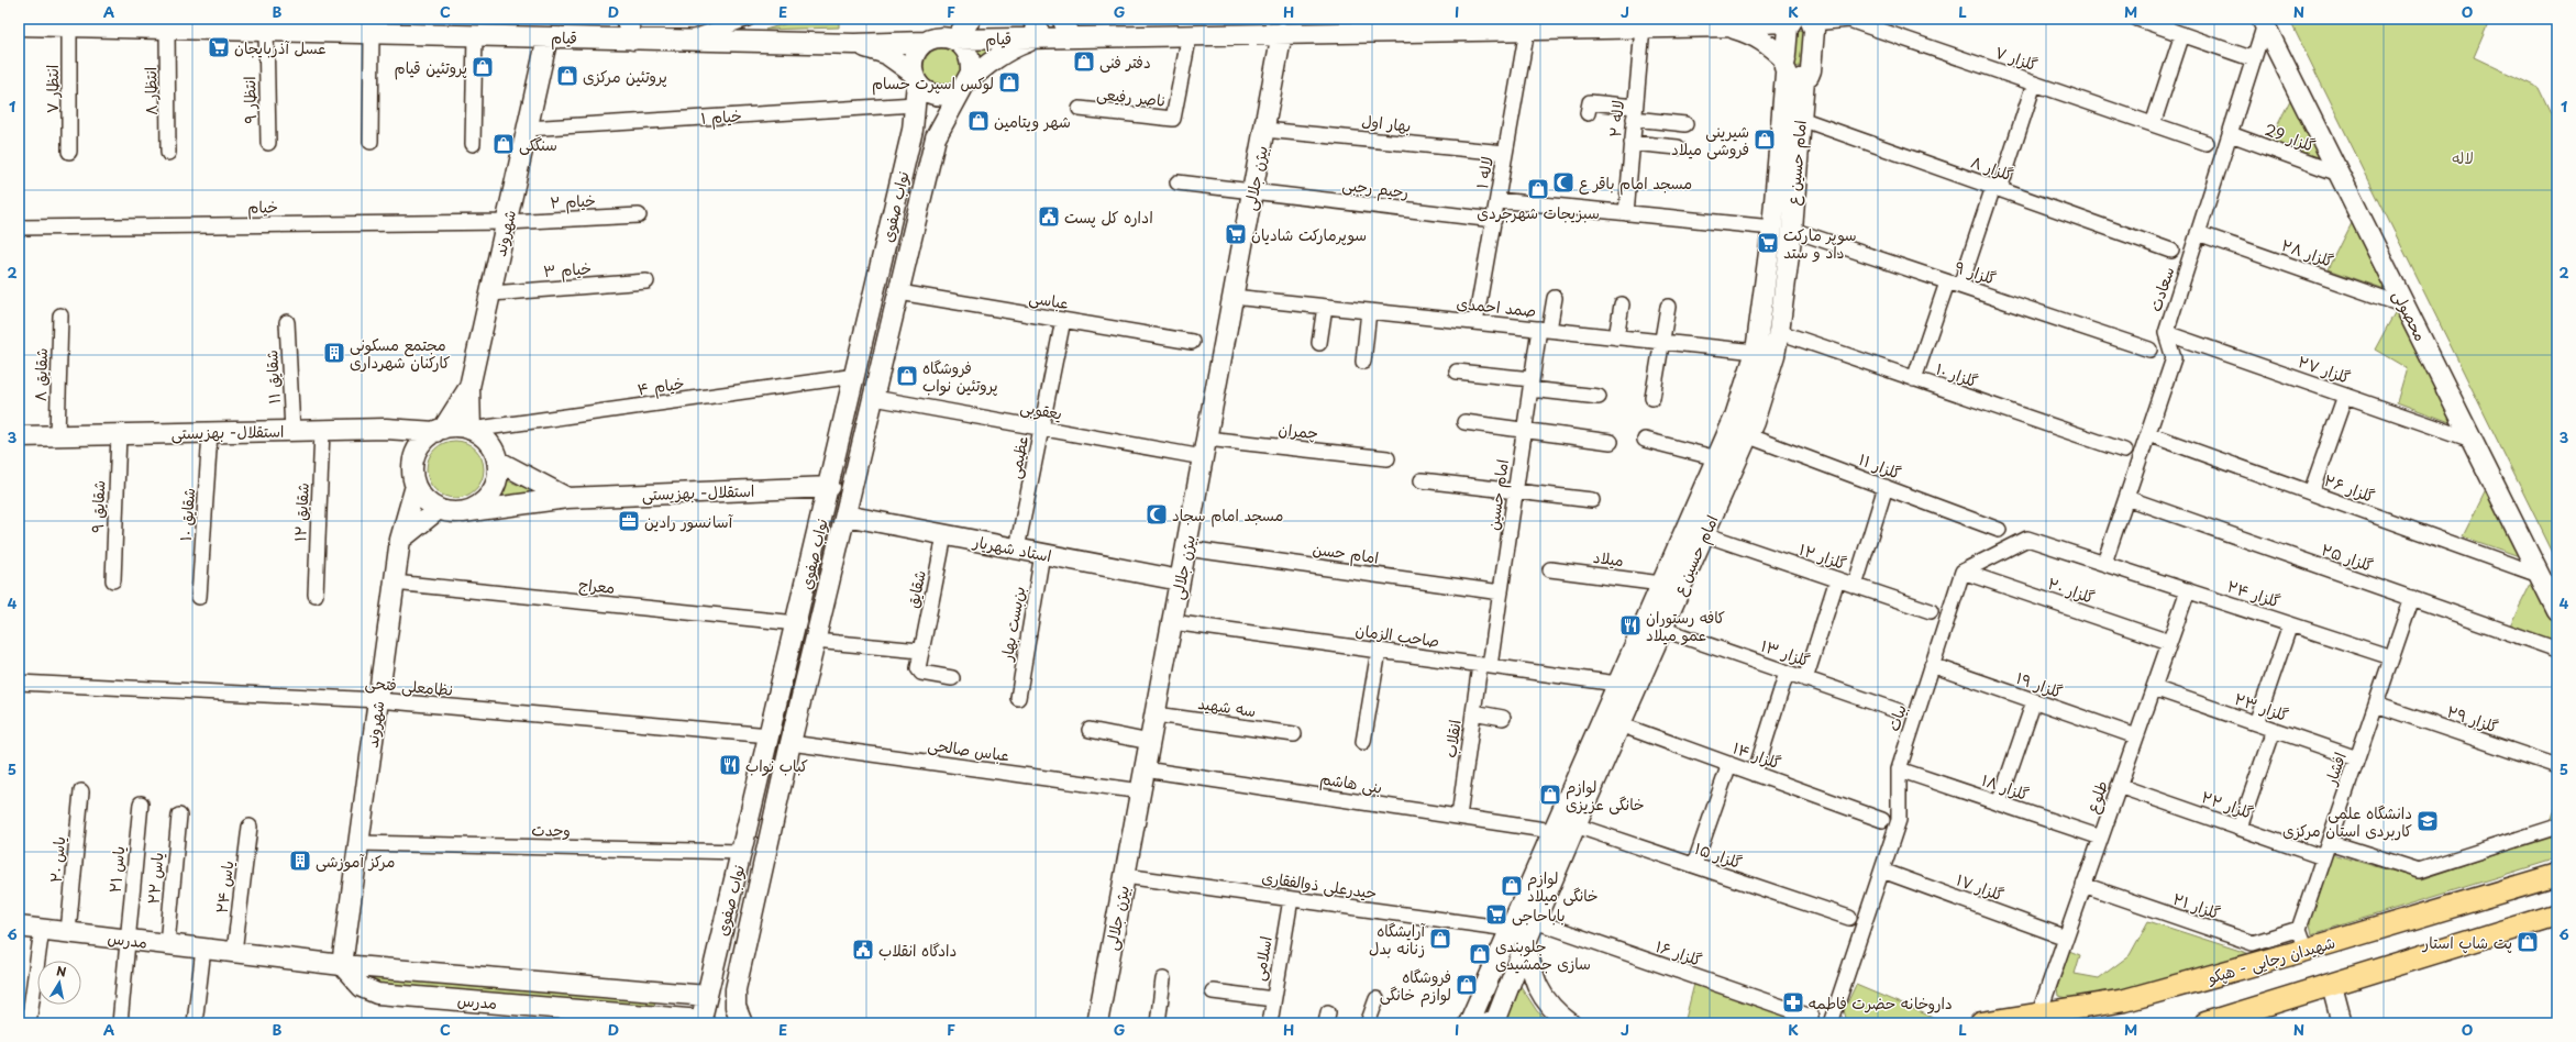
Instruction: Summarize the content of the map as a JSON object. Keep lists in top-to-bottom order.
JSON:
{
  "streets": {
    "main road": ["شهیدان رجایی - هپکو"],
    "street": [
      "قیام",
      "گلزار ۷",
      "انتظار ۷",
      "انتظار ۸",
      "ناصر رفیعی",
      "انتظار ۹",
      "خیام ۱",
      "لاله ۲",
      "بهار اول",
      "گلزار 29",
      "امام حسین ع",
      "گلزار ۸",
      "لاله ۱",
      "بیژن جلالی",
      "رحیم رجبی",
      "خیام ۲",
      "خیام",
      "نواب صفوی",
      "شهروند",
      "گلزار ۲۸",
      "خیام ۳",
      "گلزار ۹",
      "سعادت",
      "عباسی",
      "صمد احمدی",
      "محصولی",
      "گلزار ۲۷",
      "شقایق ۸",
      "گلزار ۱۰",
      "شقایق ۱۱",
      "خیام ۴",
      "یعقوبی",
      "چمران",
      "استقلال- بهزیستی",
      "عظیمی",
      "گلزار ۱۱",
      "گلزار ۲۶",
      "امام حسین",
      "شقایق ۹",
      "شقایق ۱۲",
      "شقایق ۱۰",
      "استاد شهریار",
      "امام حسن",
      "گلزار ۱۲",
      "گلزار ۲۵",
      "میلاد",
      "معراج",
      "شقایق",
      "گلزار ۲۰",
      "گلزار ۲۴",
      "بن‌بست بهار",
      "صاحب الزمان",
      "گلزار ۱۳",
      "گلزار ۱۹",
      "نظامعلی فتحی",
      "سه شهید",
      "گلزار ۲۳",
      "بیات",
      "گلزار ۲۹",
      "انقلاب",
      "عباس صالحی",
      "گلزار ۱۴",
      "افشار",
      "بنی هاشم",
      "گلزار ۱۸",
      "طلوع",
      "گلزار ۲۲",
      "وحدت",
      "گلزار ۱۵",
      "یاس ۲۰",
      "یاس ۲۱",
      "یاس ۲۲",
      "حیدرعلی ذوالفقاری",
      "یاس ۲۴",
      "گلزار ۱۷",
      "گلزار ۲۱",
      "مدرس",
      "گلزار ۱۶",
      "اسلامی"
    ]
  },
  "crossings": [
    ["قیام", "انتظار ۷"],
    ["قیام", "انتظار ۸"],
    ["قیام", "ناصر رفیعی"],
    ["قیام", "انتظار ۹"],
    ["قیام", "لاله ۲"],
    ["قیام", "امام حسین ع"],
    ["قیام", "لاله ۱"],
    ["قیام", "بیژن جلالی"],
    ["قیام", "نواب صفوی"],
    ["قیام", "شهروند"],
    ["خیام ۱", "نواب صفوی"],
    ["خیام ۱", "شهروند"],
    ["لاله ۲", "گلزار ۹"],
    ["بهار اول", "لاله ۱"],
    ["بهار اول", "بیژن جلالی"],
    ["گلزار 29", "سعادت"],
    ["گلزار 29", "محصولی"],
    ["امام حسین ع", "گلزار ۸"],
    ["امام حسین ع", "گلزار ۹"],
    ["امام حسین ع", "صمد احمدی"],
    ["امام حسین ع", "گلزار ۱۰"],
    ["امام حسین ع", "گلزار ۱۱"],
    ["امام حسین ع", "گلزار ۱۲"],
    ["امام حسین ع", "میلاد"],
    ["امام حسین ع", "صاحب الزمان"],
    ["امام حسین ع", "گلزار ۱۳"],
    ["امام حسین ع", "گلزار ۱۴"],
    ["امام حسین ع", "بنی هاشم"],
    ["امام حسین ع", "گلزار ۱۵"],
    ["امام حسین ع", "حیدرعلی ذوالفقاری"],
    ["امام حسین ع", "گلزار ۱۶"],
    ["لاله ۱", "رحیم رجبی"],
    ["لاله ۱", "گلزار ۹"],
    ["لاله ۱", "صمد احمدی"],
    ["بیژن جلالی", "رحیم رجبی"],
    ["بیژن جلالی", "صمد احمدی"],
    ["بیژن جلالی", "یعقوبی"],
    ["بیژن جلالی", "چمران"],
    ["بیژن جلالی", "استاد شهریار"],
    ["بیژن جلالی", "امام حسن"],
    ["بیژن جلالی", "صاحب الزمان"],
    ["بیژن جلالی", "سه شهید"],
    ["بیژن جلالی", "عباس صالحی"],
    ["بیژن جلالی", "بنی هاشم"],
    ["بیژن جلالی", "حیدرعلی ذوالفقاری"],
    ["خیام ۲", "خیام"],
    ["خیام ۲", "شهروند"],
    ["خیام", "شهروند"],
    ["نواب صفوی", "عباسی"],
    ["نواب صفوی", "خیام ۴"],
    ["نواب صفوی", "یعقوبی"],
    ["نواب صفوی", "استقلال- بهزیستی"],
    ["نواب صفوی", "استاد شهریار"],
    ["نواب صفوی", "معراج"],
    ["نواب صفوی", "نظامعلی فتحی"],
    ["نواب صفوی", "عباس صالحی"],
    ["نواب صفوی", "وحدت"],
    ["نواب صفوی", "مدرس"],
    ["شهروند", "خیام ۳"],
    ["شهروند", "خیام ۴"],
    ["شهروند", "استقلال- بهزیستی"],
    ["شهروند", "معراج"],
    ["شهروند", "نظامعلی فتحی"],
    ["شهروند", "وحدت"],
    ["شهروند", "مدرس"],
    ["گلزار ۲۸", "سعادت"],
    ["گلزار ۲۸", "محصولی"],
    ["سعادت", "محصولی"],
    ["سعادت", "گلزار ۲۷"],
    ["سعادت", "گلزار ۲۶"],
    ["سعادت", "گلزار ۲۵"],
    ["سعادت", "گلزار ۲۴"],
    ["عباسی", "عظیمی"],
    ["صمد احمدی", "امام حسین"],
    ["محصولی", "گلزار ۲۷"],
    ["محصولی", "گلزار ۲۶"],
    ["شقایق ۸", "استقلال- بهزیستی"],
    ["شقایق ۱۱", "استقلال- بهزیستی"],
    ["خیام ۴", "استقلال- بهزیستی"],
    ["یعقوبی", "چمران"],
    ["یعقوبی", "عظیمی"],
    ["استقلال- بهزیستی", "شقایق ۹"],
    ["استقلال- بهزیستی", "شقایق ۱۲"],
    ["استقلال- بهزیستی", "شقایق ۱۰"],
    ["عظیمی", "استاد شهریار"],
    ["امام حسین", "امام حسن"],
    ["امام حسین", "صاحب الزمان"],
    ["امام حسین", "انقلاب"],
    ["استاد شهریار", "شقایق"],
    ["استاد شهریار", "بن‌بست بهار"],
    ["گلزار ۲۵", "افشار"],
    ["گلزار ۲۰", "بیات"],
    ["گلزار ۲۰", "طلوع"],
    ["گلزار ۲۴", "افشار"],
    ["گلزار ۲۴", "طلوع"],
    ["صاحب الزمان", "انقلاب"],
    ["گلزار ۱۹", "بیات"],
    ["گلزار ۱۹", "طلوع"],
    ["گلزار ۲۳", "افشار"],
    ["گلزار ۲۳", "طلوع"],
    ["بیات", "گلزار ۱۸"],
    ["بیات", "گلزار ۱۷"],
    ["گلزار ۲۹", "افشار"],
    ["انقلاب", "بنی هاشم"],
    ["افشار", "گلزار ۲۲"],
    ["افشار", "گلزار ۲۱"],
    ["گلزار ۱۸", "طلوع"],
    ["طلوع", "گلزار ۲۲"],
    ["طلوع", "گلزار ۱۷"],
    ["طلوع", "گلزار ۲۱"],
    ["طلوع", "شهیدان رجایی - هپکو"],
    ["یاس ۲۰", "مدرس"],
    ["یاس ۲۱", "مدرس"],
    ["یاس ۲۲", "مدرس"],
    ["حیدرعلی ذوالفقاری", "اسلامی"],
    ["یاس ۲۴", "مدرس"]
  ],
  "parks": ["لاله"],
  "places": {
    "supermarket": [
      "عسل آذربایجان",
      "سوپرمارکت شادیان",
      "سوپر مارکت داد و ستد",
      "باباحاجی"
    ],
    "shop": [
      "دفتر فنی",
      "پروتئین قیام",
      "پروتئین مرکزی",
      "لوکس اسپرت حسام",
      "شهر ویتامین",
      "شیرینی فروشی میلاد",
      "سنگکی",
      "سبزیجات شهرجردی",
      "فروشگاه پروتئین نواب",
      "لوازم خانگی عزیزی",
      "لوازم خانگی میلاد",
      "آرایشگاه زنانه بدل",
      "پت شاپ استار",
      "جلوبندی سازی جمشیدی",
      "فروشگاه لوازم خانگی"
    ],
    "mosque": ["مسجد امام باقر ع", "مسجد امام سجاد"],
    "public building": ["اداره کل پست", "دادگاه انقلاب"],
    "building": ["مجتمع مسکونی کارکنان شهرداری", "مرکز آموزشی"],
    "office": ["آسانسور رادین"],
    "restaurant": ["کافه رستوران عمو میلاد", "کباب نواب"],
    "school or university": ["دانشگاه علمی کاربردی استان مرکزی"],
    "pharmacy": ["داروخانه حضرت فاطمه"]
  },
  "north": "top",
  "grid": {
    "columns": [
      "A",
      "B",
      "C",
      "D",
      "E",
      "F",
      "G",
      "H",
      "I",
      "J",
      "K",
      "L",
      "M",
      "N",
      "O"
    ],
    "rows": [
      "1",
      "2",
      "3",
      "4",
      "5",
      "6"
    ]
  }
}
